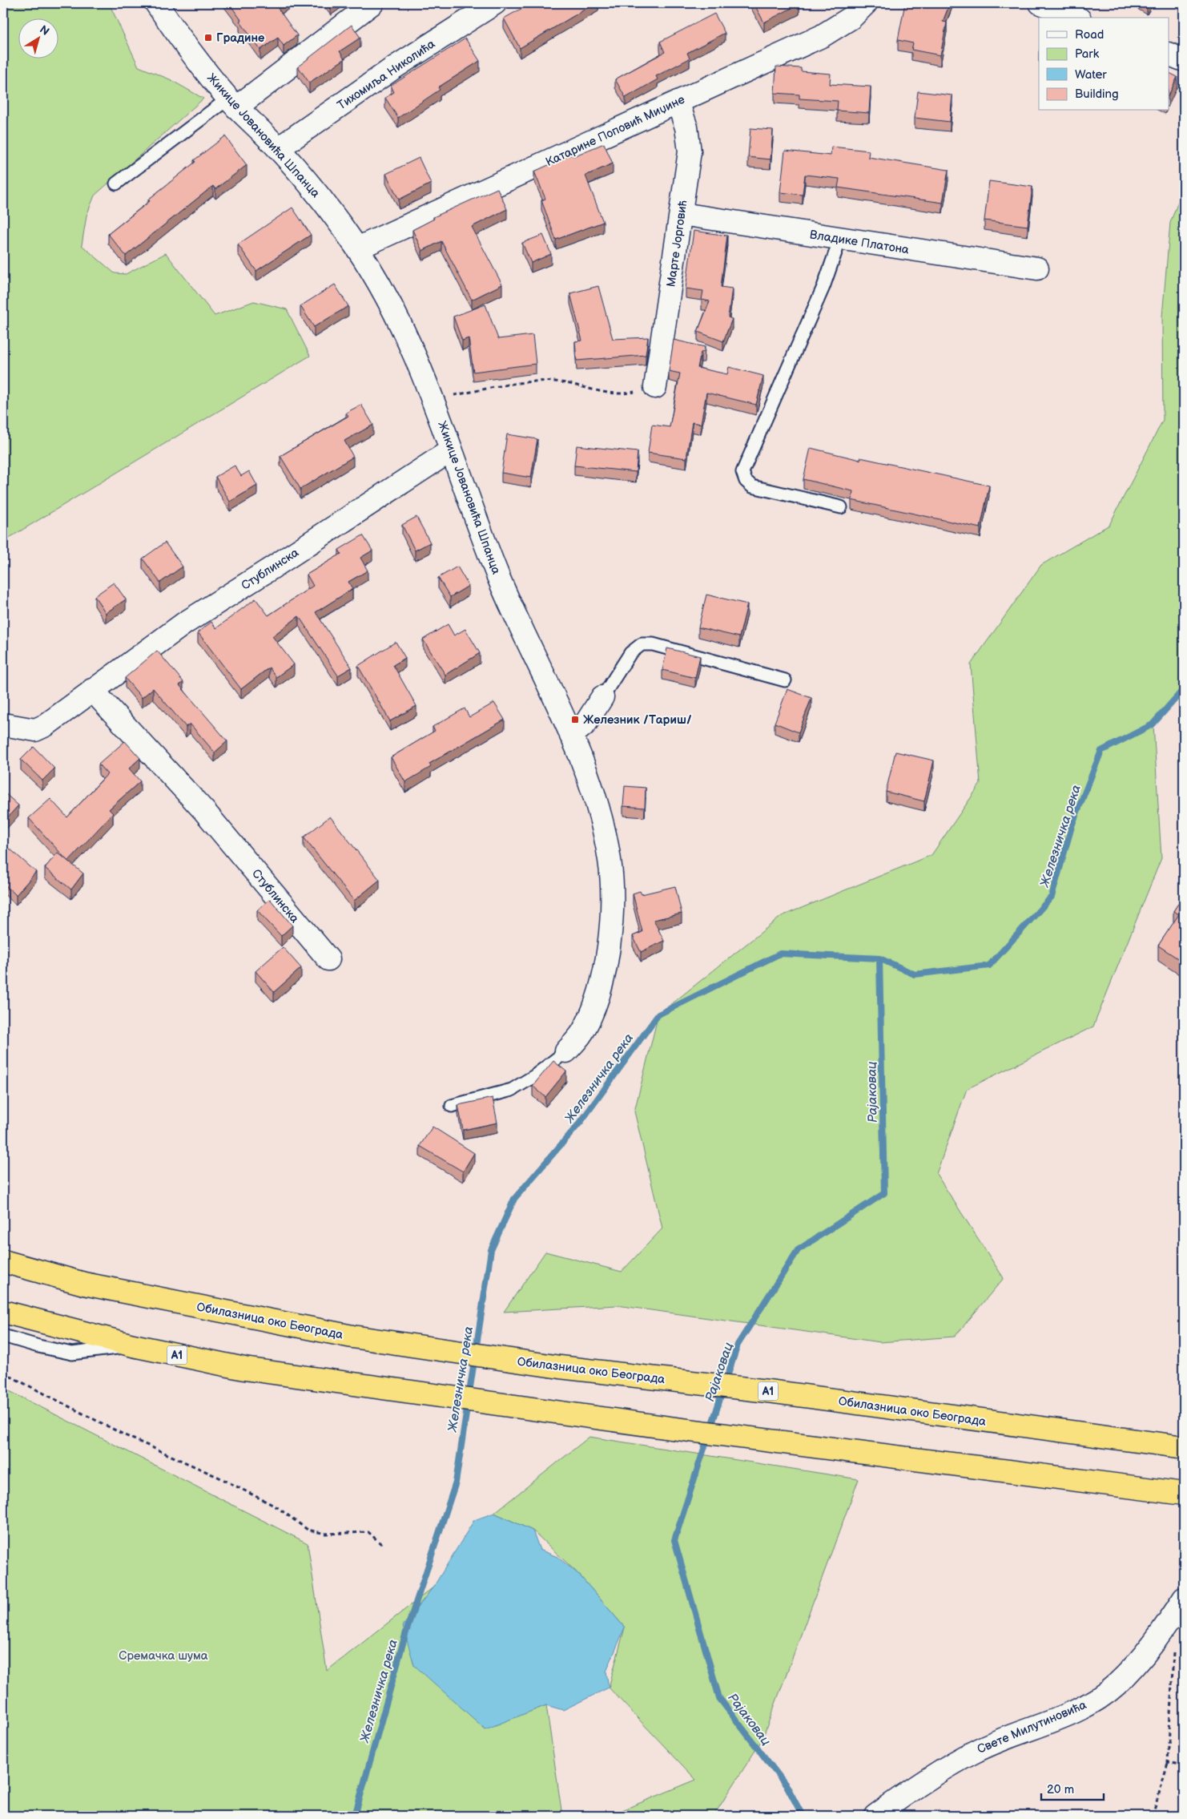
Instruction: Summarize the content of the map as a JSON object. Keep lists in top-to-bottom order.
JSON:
{
  "streets": {
    "highway": ["Обилазница око Београда", "A1"],
    "street": [
      "Тихомиља Николића",
      "Катарине Поповић Миџине",
      "Жикице Јовановића Шпанца",
      "Владике Платона",
      "Марте Јорговић",
      "Стублинска",
      "Свете Милутиновића"
    ]
  },
  "crossings": [
    ["Тихомиља Николића", "Жикице Јовановића Шпанца"],
    ["Катарине Поповић Миџине", "Жикице Јовановића Шпанца"],
    ["Катарине Поповић Миџине", "Марте Јорговић"],
    ["Жикице Јовановића Шпанца", "Стублинска"],
    ["Владике Платона", "Марте Јорговић"]
  ],
  "water": ["Железничка река", "Рајаковац"],
  "parks": ["Сремачка шума"],
  "places": {
    "transit": ["Градине", "Железник /Тариш/"]
  },
  "legend": [
    "Road",
    "Park",
    "Water",
    "Building"
  ],
  "scale_bar": "20 m",
  "north": "top right"
}
